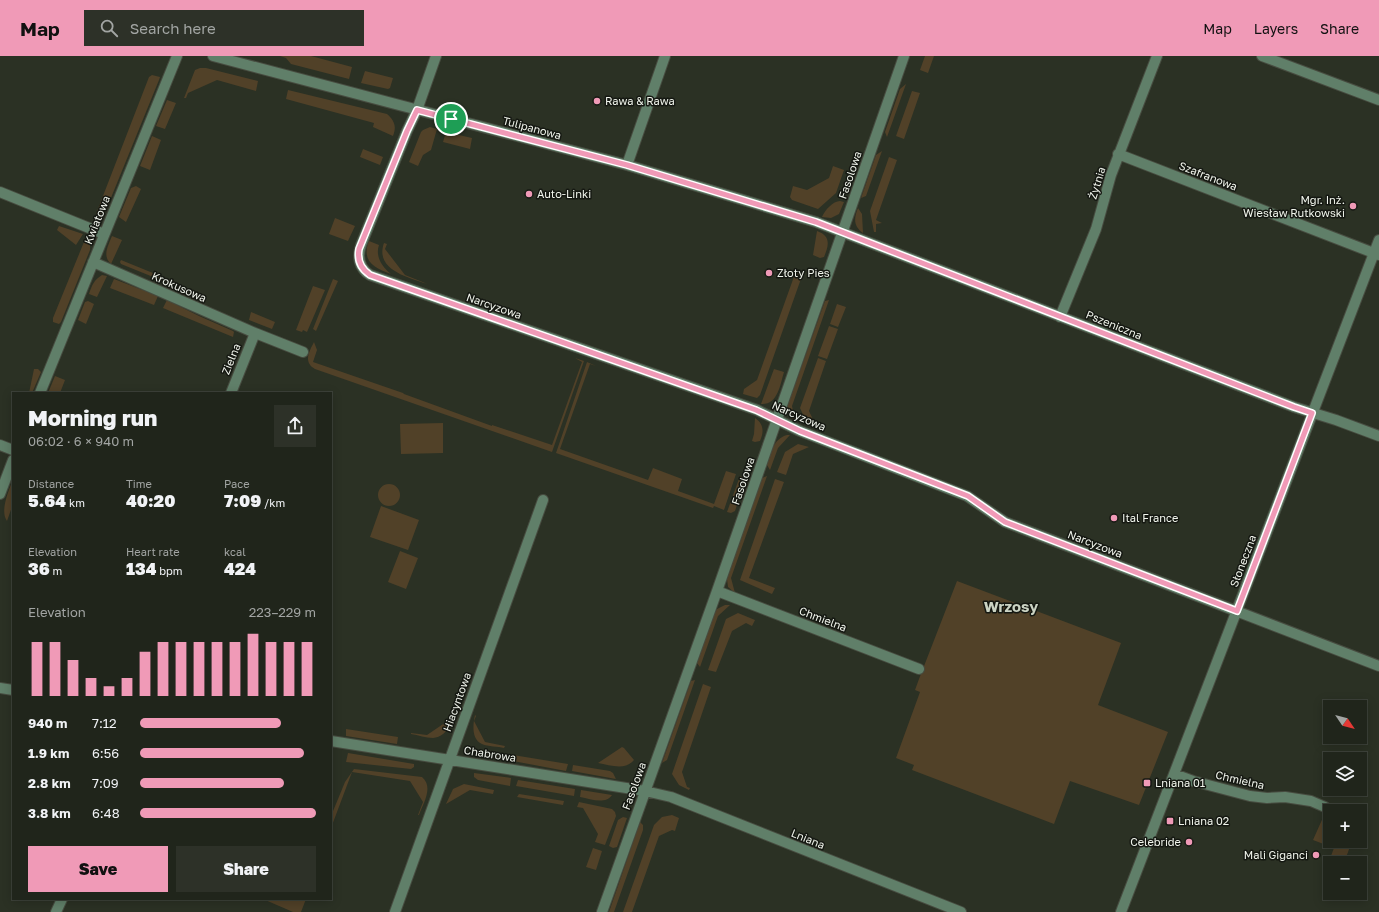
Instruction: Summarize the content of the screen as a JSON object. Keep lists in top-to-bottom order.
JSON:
{
  "streets": {
    "street": [
      "Tulipanowa",
      "Fasolowa",
      "Szafranowa",
      "Żytnia",
      "Kwiatowa",
      "Krokusowa",
      "Narcyzowa",
      "Pszeniczna",
      "Zielna",
      "Słoneczna",
      "Chmielna",
      "Hiacyntowa",
      "Chabrowa",
      "Lniana"
    ]
  },
  "crossings": [
    ["Tulipanowa", "Fasolowa"],
    ["Tulipanowa", "Narcyzowa"],
    ["Tulipanowa", "Pszeniczna"],
    ["Fasolowa", "Narcyzowa"],
    ["Fasolowa", "Pszeniczna"],
    ["Fasolowa", "Chmielna"],
    ["Fasolowa", "Chabrowa"],
    ["Fasolowa", "Lniana"],
    ["Szafranowa", "Żytnia"],
    ["Szafranowa", "Słoneczna"],
    ["Żytnia", "Pszeniczna"],
    ["Kwiatowa", "Krokusowa"],
    ["Krokusowa", "Zielna"],
    ["Narcyzowa", "Słoneczna"],
    ["Pszeniczna", "Słoneczna"],
    ["Słoneczna", "Chmielna"],
    ["Hiacyntowa", "Chabrowa"],
    ["Chabrowa", "Lniana"]
  ],
  "districts": ["Wrzosy"],
  "places": {
    "other": [
      "Rawa & Rawa",
      "Auto-Linki",
      "Mgr. Inż. Wiesław Rutkowski",
      "Złoty Pies",
      "Ital France",
      "Celebride",
      "Mali Giganci"
    ],
    "transit": ["Lniana 01", "Lniana 02"]
  },
  "north": "bottom right",
  "page": {
    "header": "Map",
    "search": "Search here",
    "nav": ["Map", "Layers", "Share"],
    "heading": ["Morning run", "06:02 · 6 × 940 m"],
    "stats": [
      ["Distance", "5.64 km"],
      ["Time", "40:20"],
      ["Pace", "7:09 /km"],
      ["Elevation", "36 m"],
      ["Heart rate", "134 bpm"],
      ["kcal", "424"]
    ],
    "chart": ["Elevation", "223–229 m"],
    "map_buttons": ["+", "−"],
    "list": [
      {
        "name": "940 m",
        "note": "7:12"
      },
      {
        "name": "1.9 km",
        "note": "6:56"
      },
      {
        "name": "2.8 km",
        "note": "7:09"
      },
      {
        "name": "3.8 km",
        "note": "6:48"
      }
    ],
    "buttons": ["Save", "Share"]
  }
}
